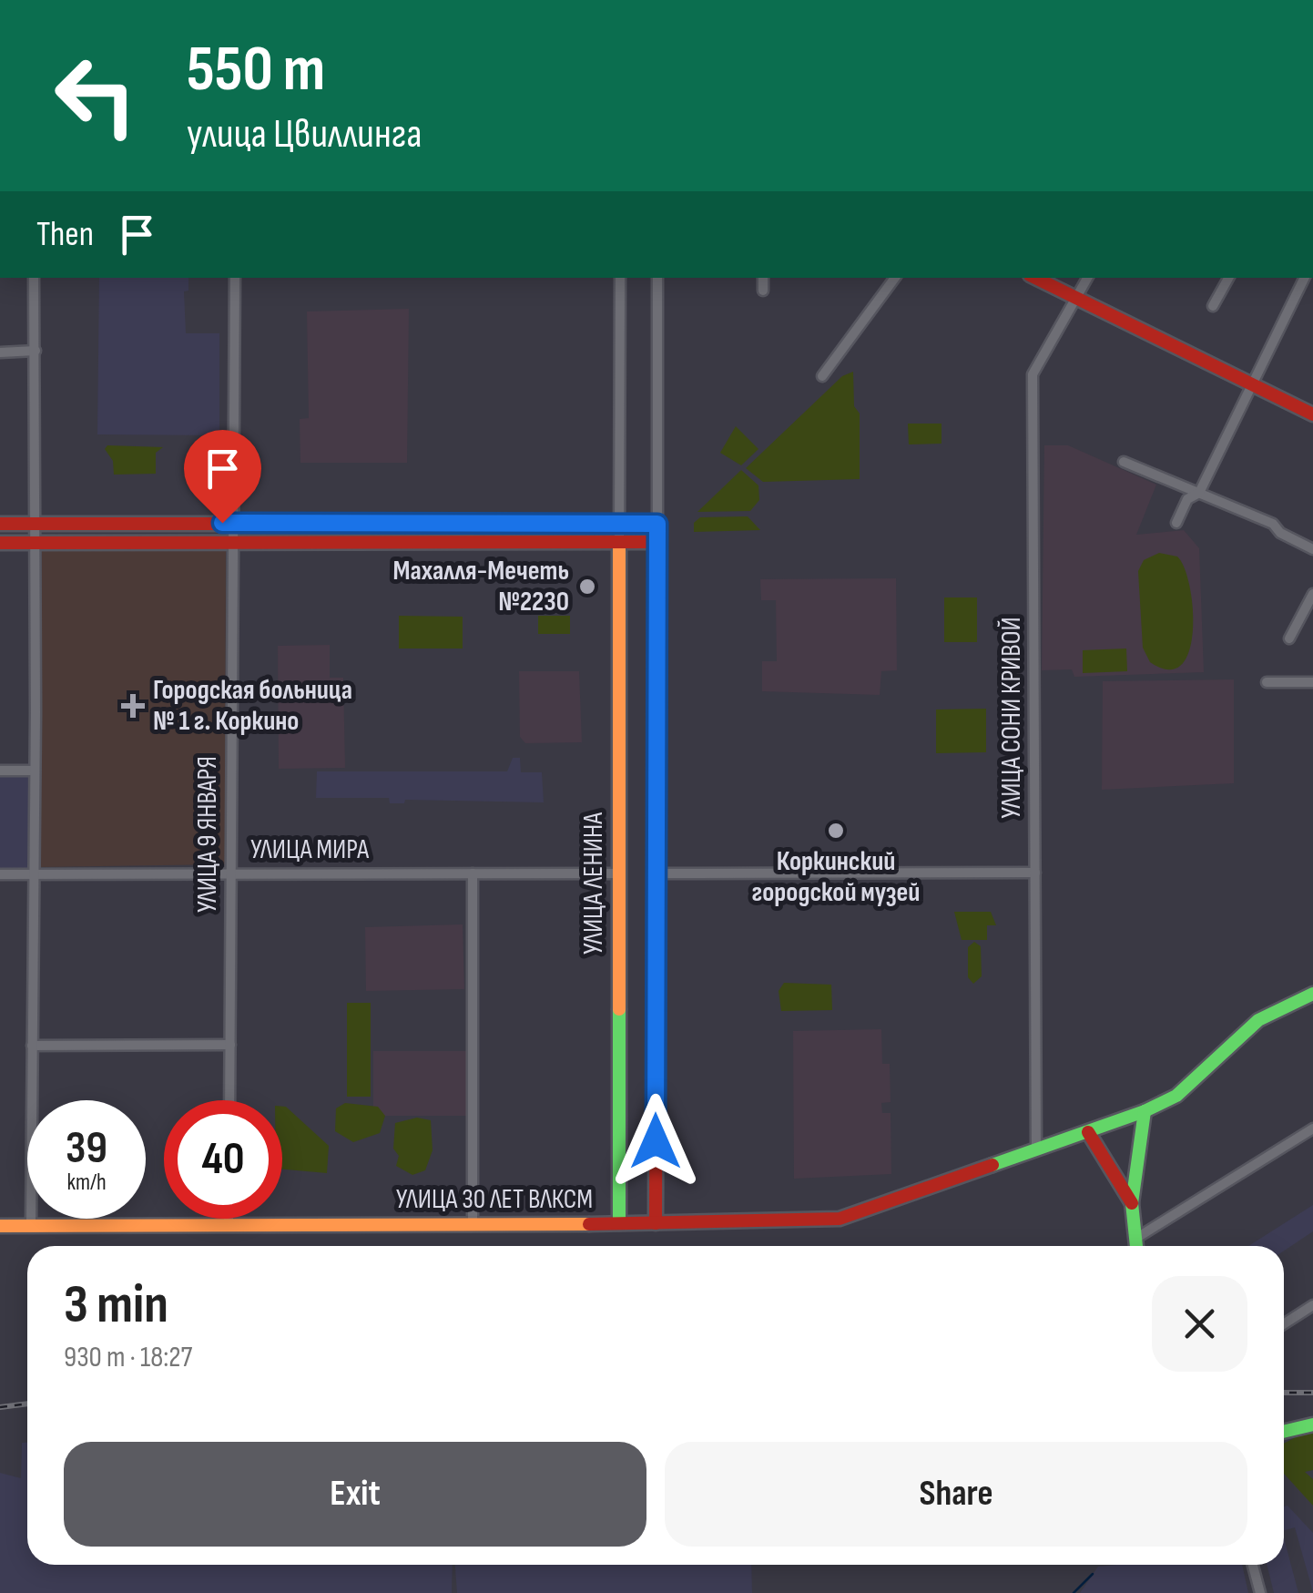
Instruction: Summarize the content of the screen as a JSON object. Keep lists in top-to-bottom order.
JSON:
{
  "streets": {
    "street": [
      "УЛИЦА СОНИ КРИВОЙ",
      "УЛИЦА 9 ЯНВАРЯ",
      "УЛИЦА МИРА",
      "УЛИЦА ЛЕНИНА",
      "УЛИЦА 30 ЛЕТ ВЛКСМ"
    ]
  },
  "crossings": [
    ["УЛИЦА СОНИ КРИВОЙ", "УЛИЦА 30 ЛЕТ ВЛКСМ"],
    ["УЛИЦА 9 ЯНВАРЯ", "УЛИЦА МИРА"],
    ["УЛИЦА МИРА", "УЛИЦА ЛЕНИНА"],
    ["УЛИЦА ЛЕНИНА", "УЛИЦА 30 ЛЕТ ВЛКСМ"]
  ],
  "places": {
    "other": ["Махалля-Мечеть №2230", "Коркинский городской музей"],
    "health": ["Городская больница № 1 г. Коркино"]
  },
  "page": {
    "turn": ["550 m", "улица Цвиллинга"],
    "then": "Then",
    "speed": "39 km/h",
    "limit": "40",
    "heading": ["3 min", "930 m · 18:27"],
    "buttons": ["Exit", "Share"]
  }
}
